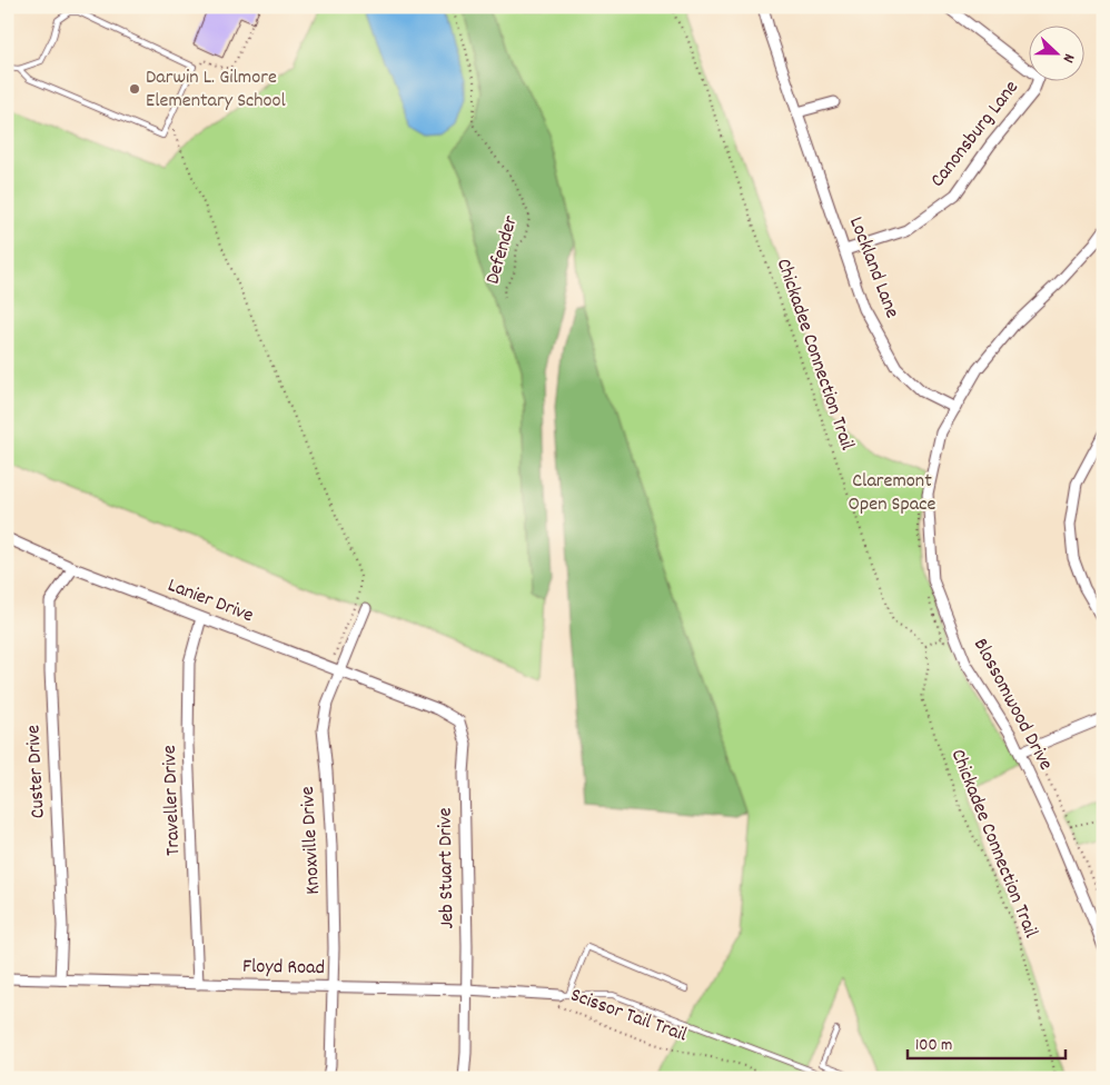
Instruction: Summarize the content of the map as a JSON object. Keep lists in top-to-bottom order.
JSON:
{
  "streets": {
    "street": [
      "Canonsburg Lane",
      "Lockland Lane",
      "Lanier Drive",
      "Blossomwood Drive",
      "Custer Drive",
      "Traveller Drive",
      "Knoxville Drive",
      "Jeb Stuart Drive",
      "Floyd Road"
    ],
    "path": ["Defender", "Chickadee Connection Trail", "Scissor Tail Trail"]
  },
  "crossings": [
    ["Canonsburg Lane", "Lockland Lane"],
    ["Lockland Lane", "Blossomwood Drive"],
    ["Lanier Drive", "Custer Drive"],
    ["Lanier Drive", "Traveller Drive"],
    ["Lanier Drive", "Knoxville Drive"],
    ["Lanier Drive", "Jeb Stuart Drive"],
    ["Custer Drive", "Floyd Road"],
    ["Traveller Drive", "Floyd Road"],
    ["Knoxville Drive", "Floyd Road"],
    ["Jeb Stuart Drive", "Floyd Road"]
  ],
  "parks": ["Claremont Open Space"],
  "places": ["Darwin L. Gilmore Elementary School"],
  "scale_bar": "100 m",
  "north": "right"
}
